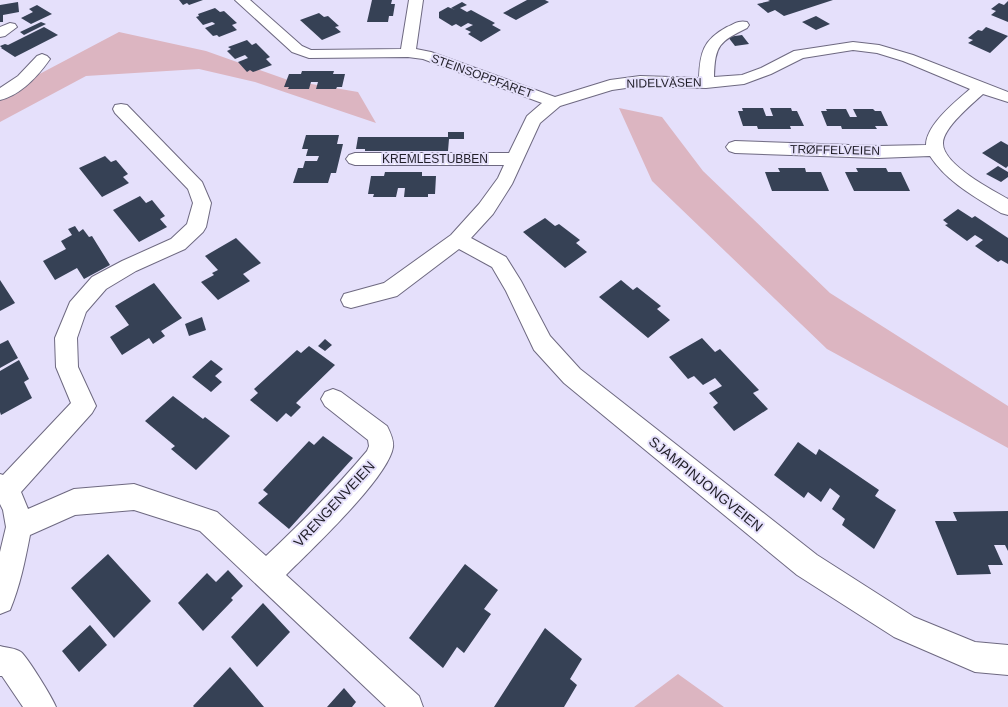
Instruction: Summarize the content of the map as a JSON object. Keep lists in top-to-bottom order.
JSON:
{
  "streets": {
    "street": [
      "STEINSOPPFARET",
      "NIDELVÅSEN",
      "TRØFFELVEIEN",
      "KREMLESTUBBEN",
      "SJAMPINJONGVEIEN",
      "VRENGENVEIEN"
    ]
  },
  "crossings": [
    ["STEINSOPPFARET", "NIDELVÅSEN"],
    ["NIDELVÅSEN", "KREMLESTUBBEN"],
    ["NIDELVÅSEN", "SJAMPINJONGVEIEN"]
  ]
}
